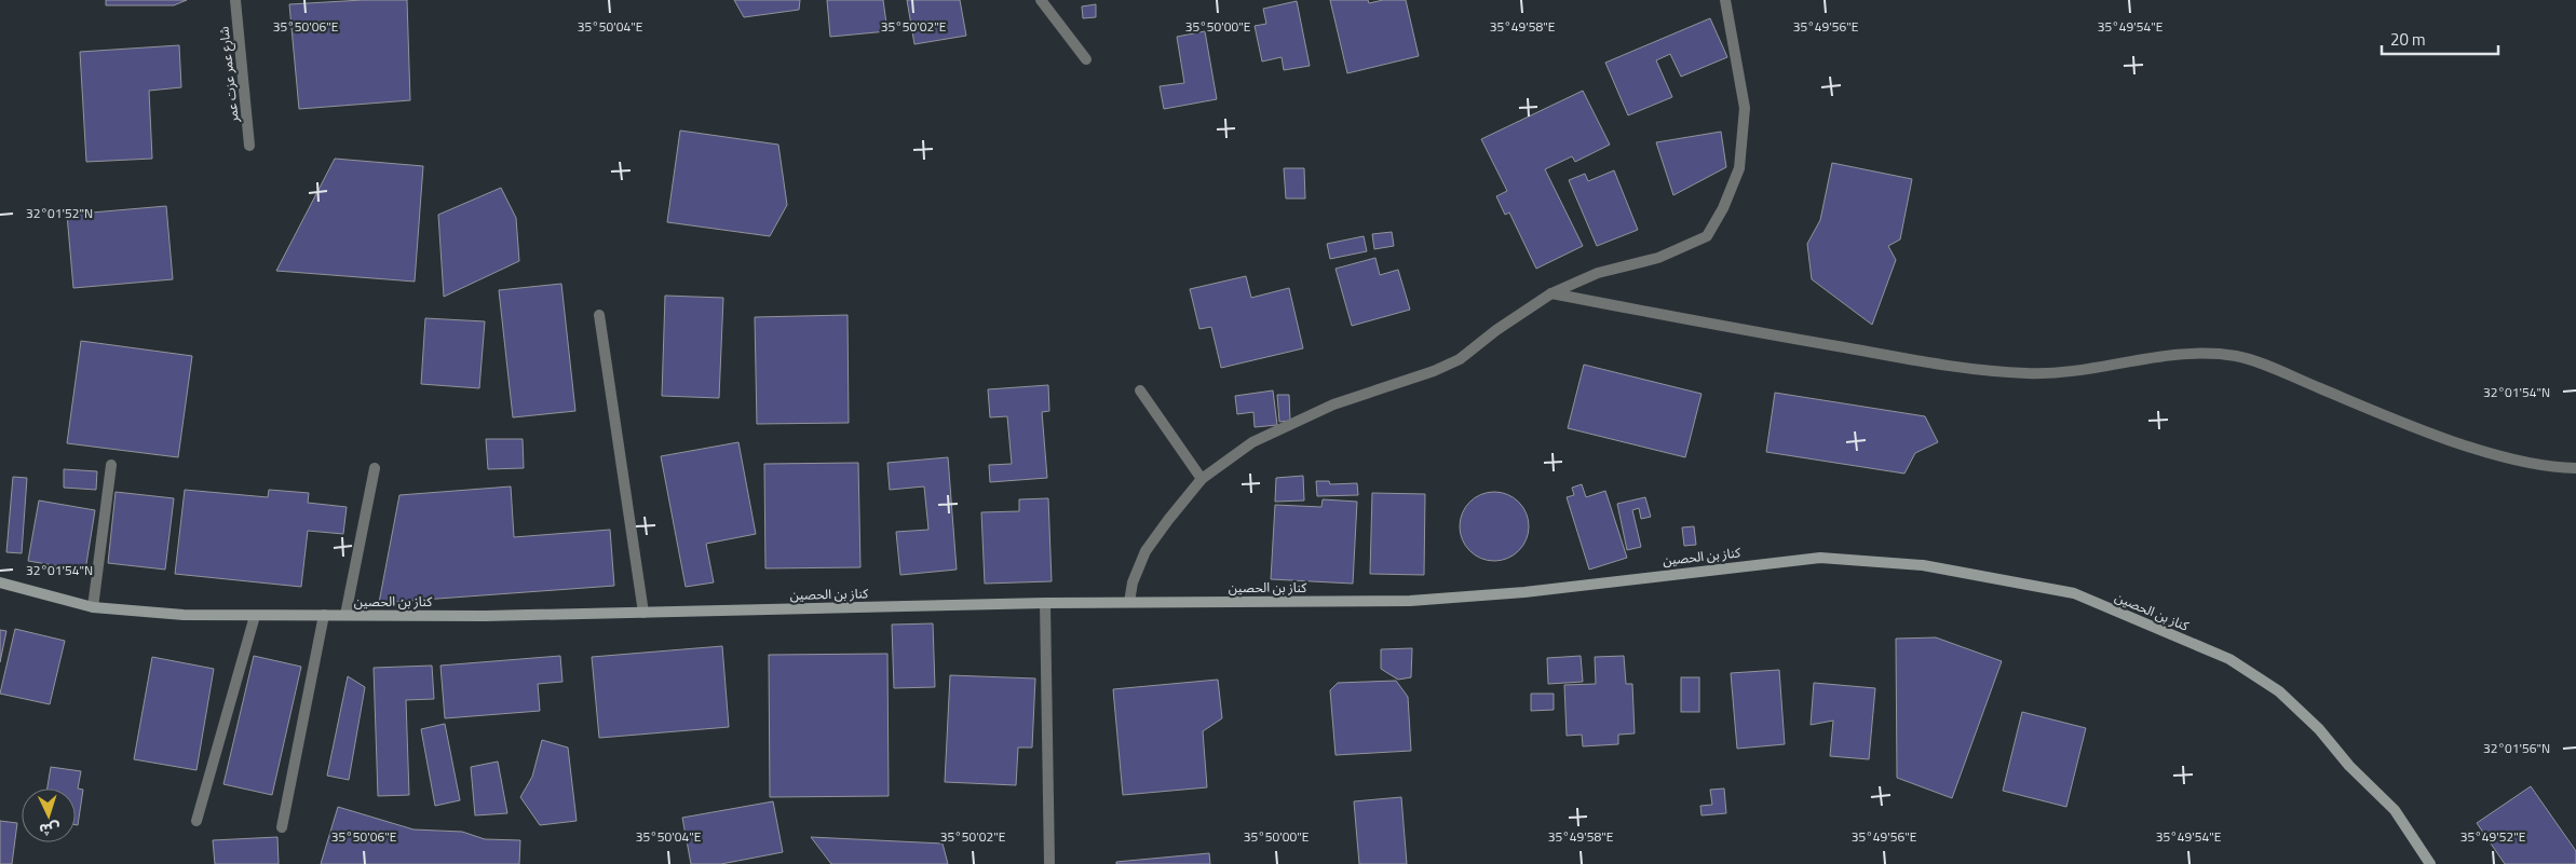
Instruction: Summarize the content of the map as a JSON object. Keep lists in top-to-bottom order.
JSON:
{
  "streets": {
    "street": ["شارع عمر عزت عمر", "كناز بن الحصين"]
  },
  "scale_bar": "20 m",
  "north": "bottom",
  "coordinates": [
    "35°50'06\"E",
    "35°50'04\"E",
    "35°50'02\"E",
    "35°50'00\"E",
    "35°49'58\"E",
    "35°49'56\"E",
    "35°49'54\"E",
    "32°01'52\"N",
    "32°01'54\"N",
    "32°01'56\"N",
    "35°49'52\"E"
  ]
}
